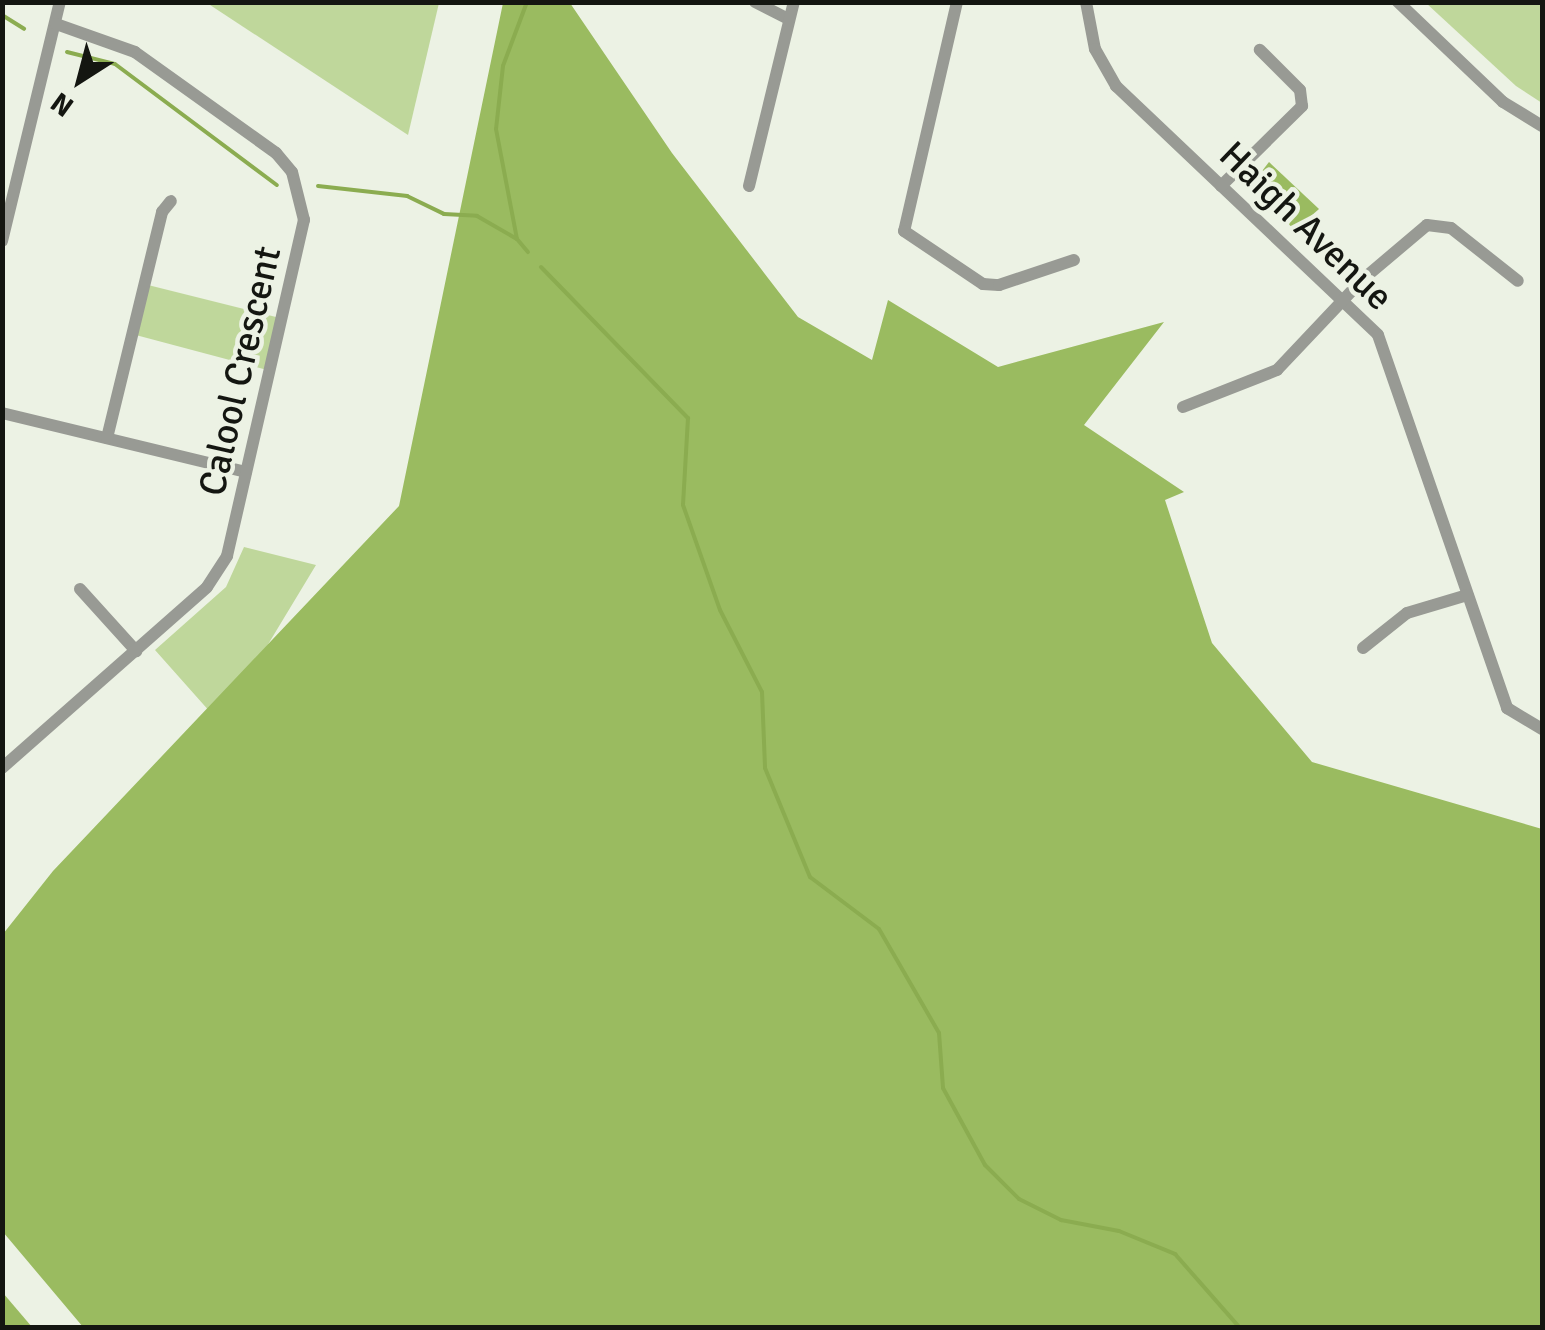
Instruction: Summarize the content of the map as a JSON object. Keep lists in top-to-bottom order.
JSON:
{
  "streets": {
    "street": ["Haigh Avenue", "Calool Crescent"]
  },
  "north": "bottom left"
}
